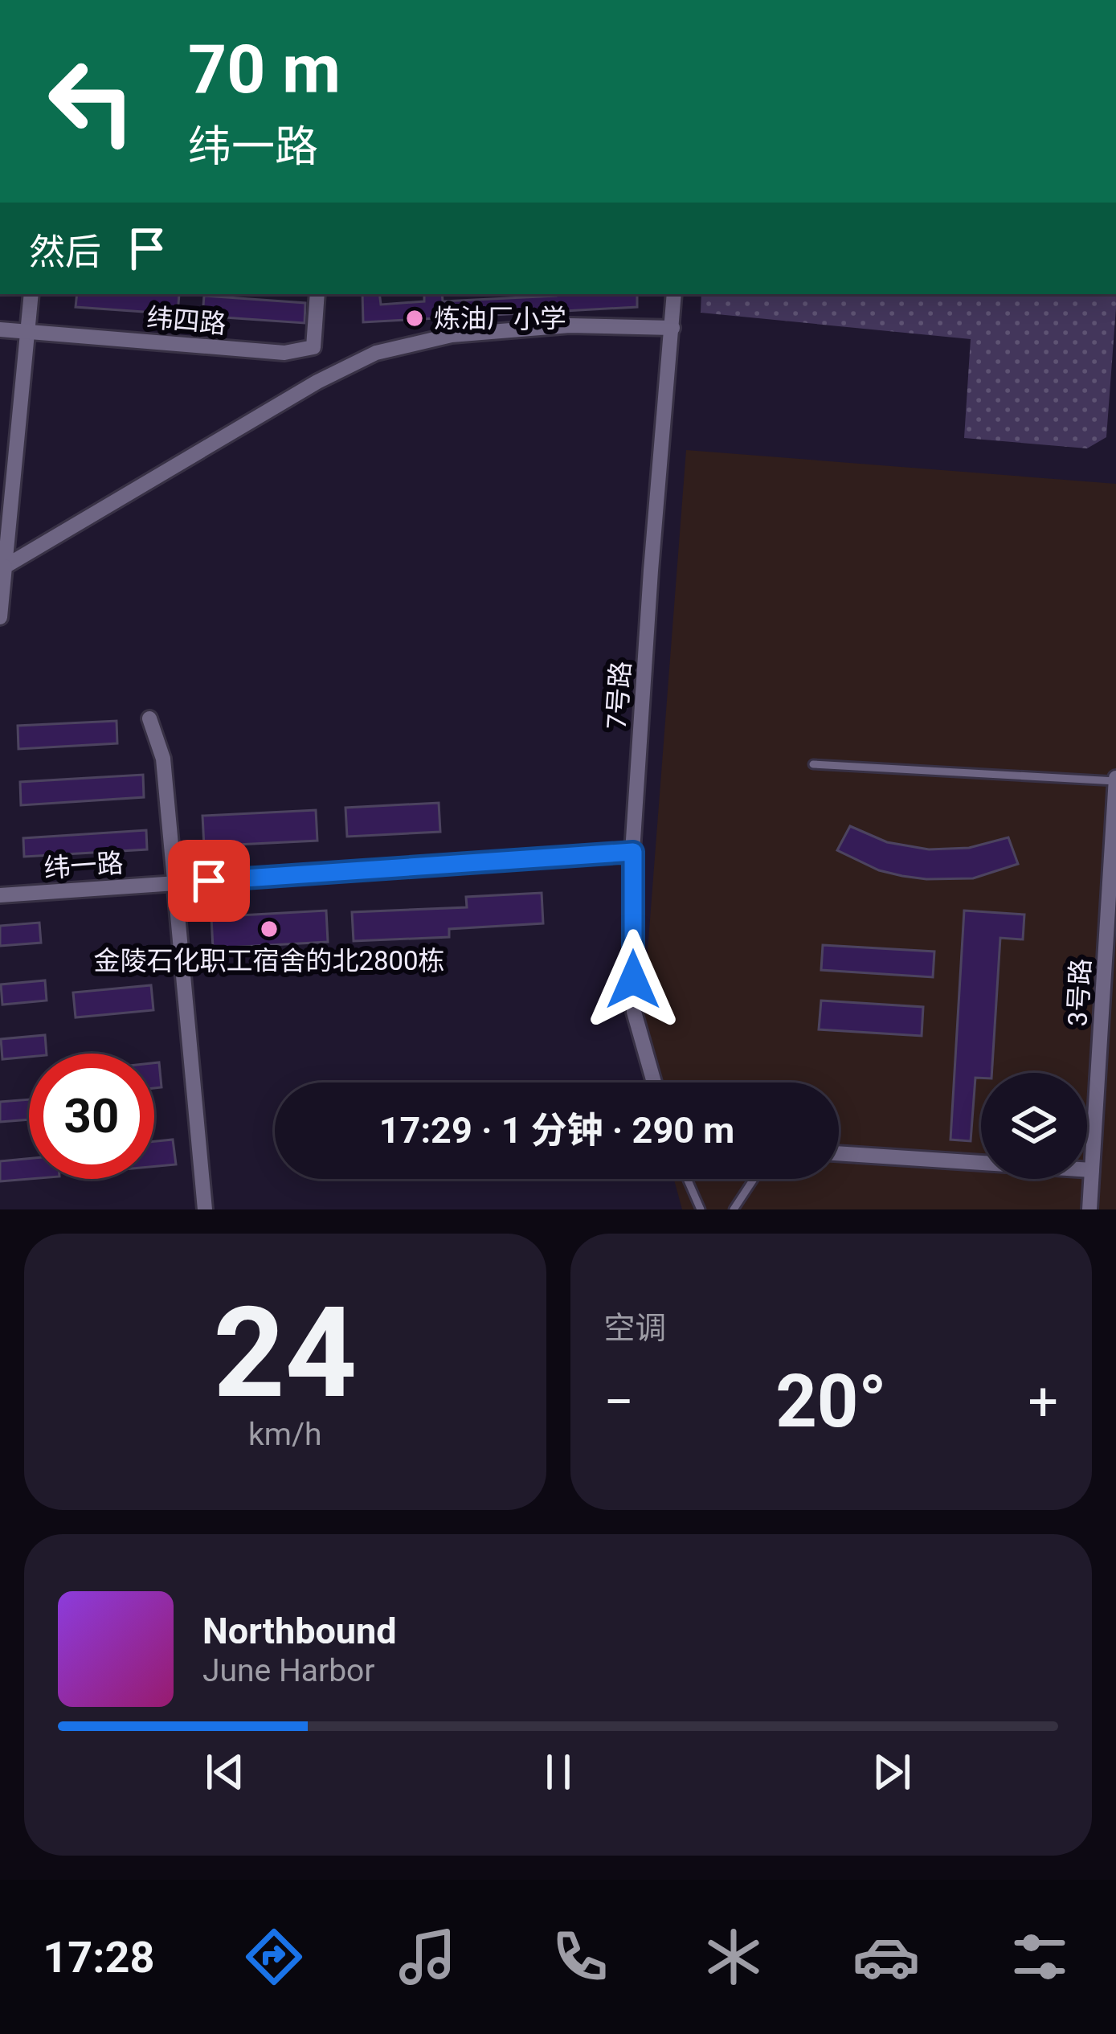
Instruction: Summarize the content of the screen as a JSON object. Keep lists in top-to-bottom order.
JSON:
{
  "streets": {
    "street": [
      "纬四路",
      "7号路",
      "纬一路",
      "3号路"
    ]
  },
  "crossings": [
    ["7号路", "纬一路"]
  ],
  "places": ["炼油厂小学", "金陵石化职工宿舍的北2800栋"],
  "page": {
    "turn": ["70 m", "纬一路"],
    "then": "然后",
    "limit": "30",
    "trip": "17:29 · 1 分钟 · 290 m",
    "tile": [
      ["24", "km/h"],
      "空调"
    ],
    "heat": ["−", "20°", "+"],
    "song": ["Northbound", "June Harbor"],
    "tabs": "17:28"
  }
}
